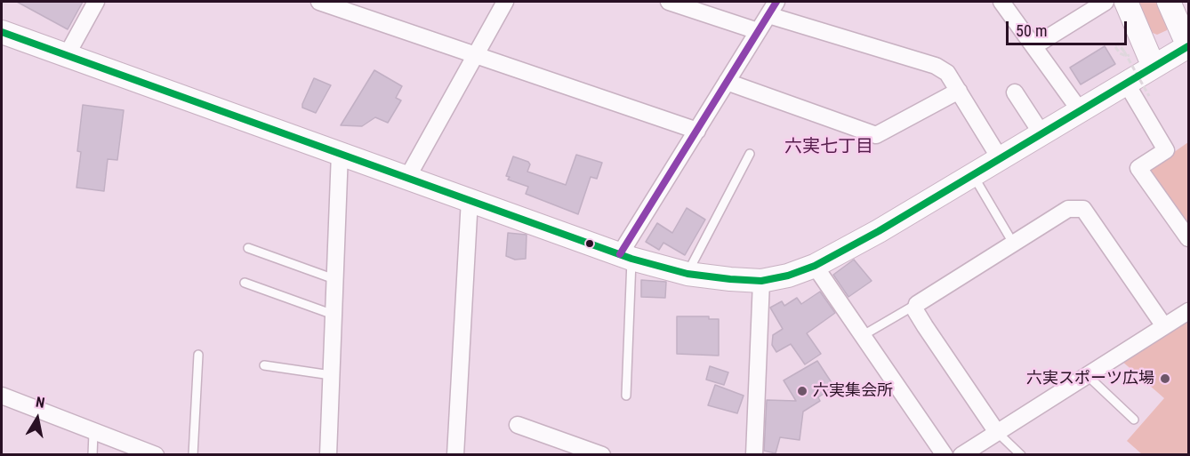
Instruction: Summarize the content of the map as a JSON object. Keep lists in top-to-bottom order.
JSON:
{
  "districts": ["六実七丁目"],
  "places": ["六実スポーツ広場", "六実集会所"],
  "scale_bar": "50 m",
  "north": "top"
}
